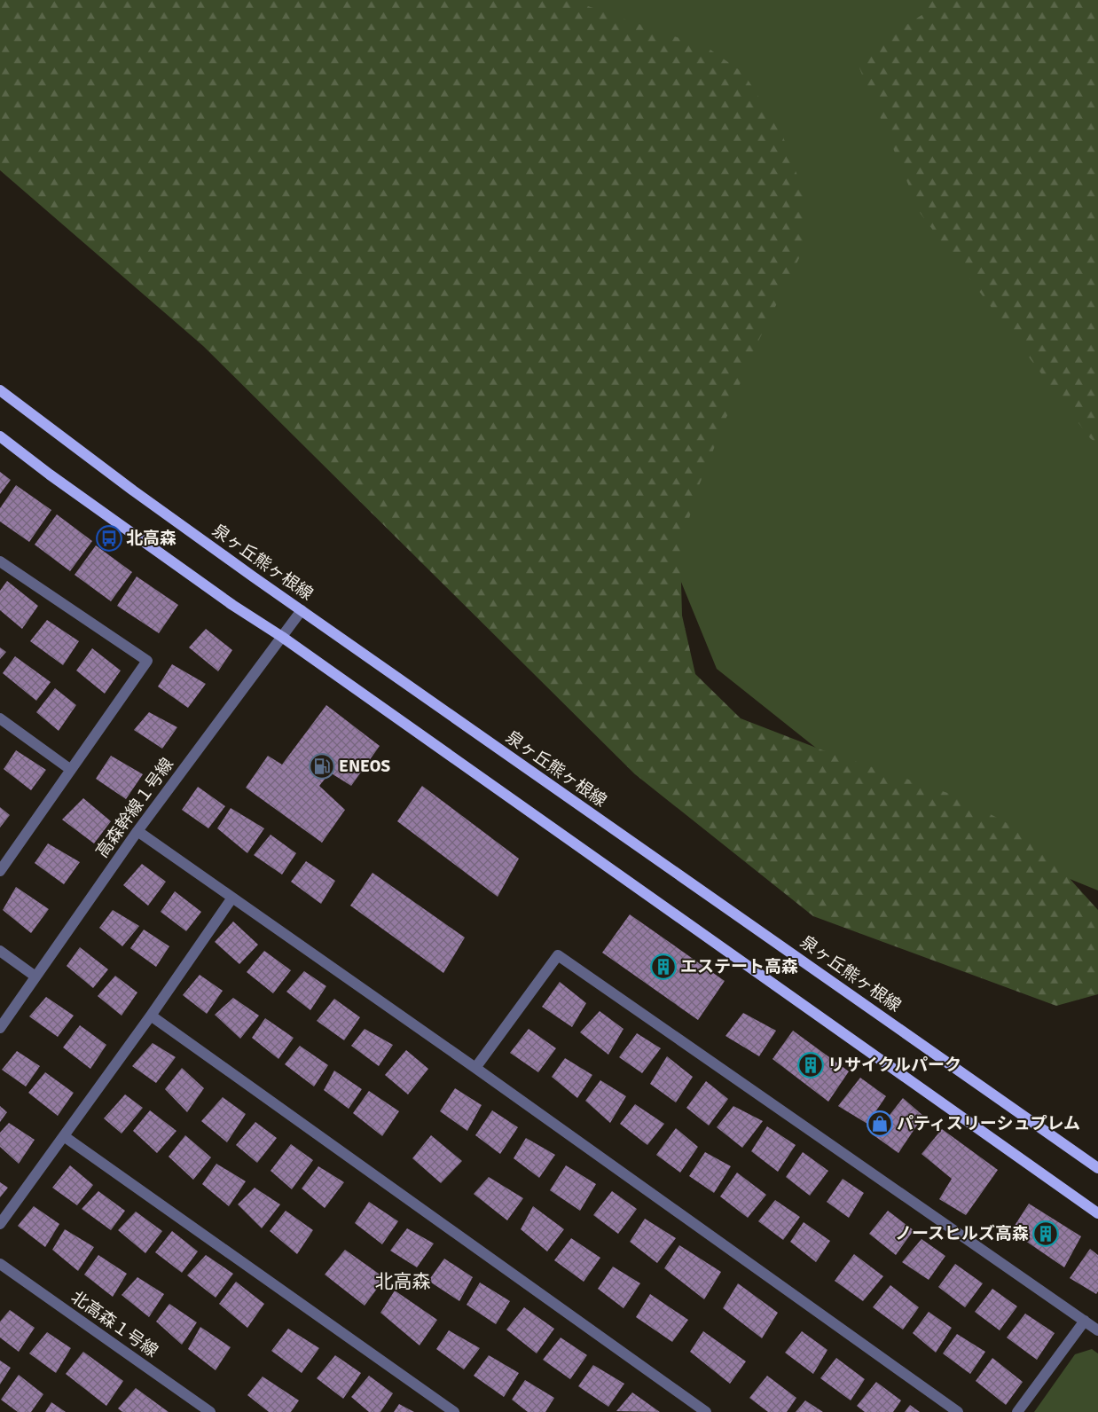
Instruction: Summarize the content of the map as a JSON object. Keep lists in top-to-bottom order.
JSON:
{
  "streets": {
    "main road": ["泉ヶ丘熊ヶ根線"],
    "street": ["高森幹線１号線", "北高森１号線"]
  },
  "crossings": [
    ["泉ヶ丘熊ヶ根線", "高森幹線１号線"]
  ],
  "districts": ["北高森"],
  "places": {
    "bus stop": ["北高森"],
    "fuel station": ["ENEOS"],
    "building": ["エステート高森", "リサイクルパーク", "ノースヒルズ高森"],
    "shop": ["パティスリーシュプレム"]
  }
}
